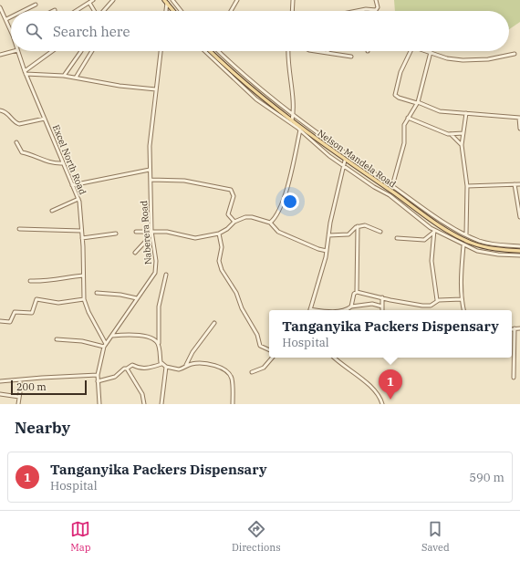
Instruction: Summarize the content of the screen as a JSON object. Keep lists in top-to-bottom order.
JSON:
{
  "streets": {
    "main road": ["Nelson Mandela Road"],
    "street": ["Excel North Road", "Naberera Road"]
  },
  "crossings": [
    ["Excel North Road", "Naberera Road"]
  ],
  "scale_bar": "200 m",
  "page": {
    "search": "Search here",
    "popup": ["Tanganyika Packers Dispensary", "Hospital"],
    "pins": "1",
    "scale": "200 m",
    "heading": "Nearby",
    "list": [
      {
        "mark": "1",
        "name": "Tanganyika Packers Dispensary",
        "note": "Hospital",
        "value": "590 m"
      }
    ],
    "nav": ["Map", "Directions", "Saved"]
  }
}
